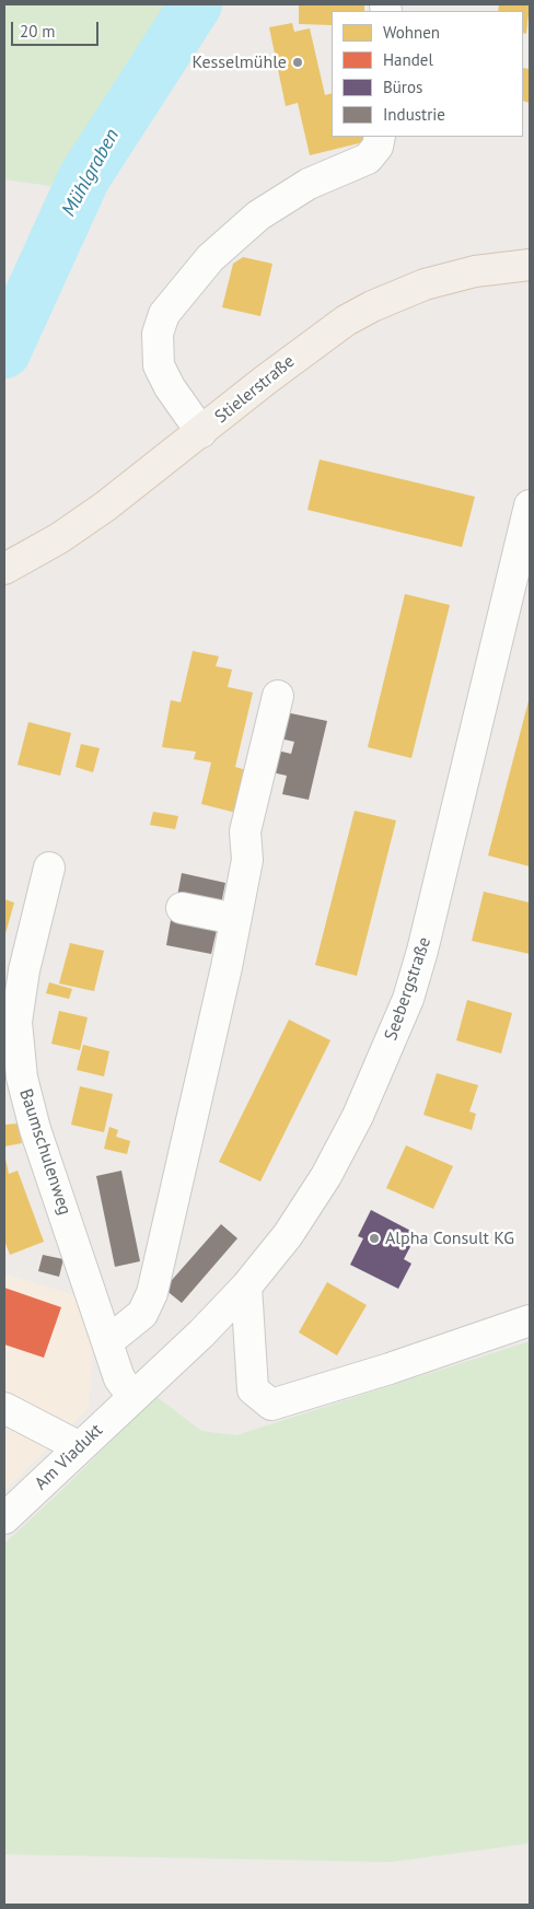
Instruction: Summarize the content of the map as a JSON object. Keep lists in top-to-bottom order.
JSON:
{
  "streets": {
    "main road": ["Stielerstraße"],
    "street": ["Seebergstraße", "Baumschulenweg", "Am Viadukt"]
  },
  "crossings": [
    ["Seebergstraße", "Baumschulenweg"],
    ["Seebergstraße", "Am Viadukt"],
    ["Baumschulenweg", "Am Viadukt"]
  ],
  "water": ["Mühlgraben"],
  "places": ["Kesselmühle", "Alpha Consult KG"],
  "legend": [
    "Wohnen",
    "Handel",
    "Büros",
    "Industrie"
  ],
  "scale_bar": "20 m"
}
